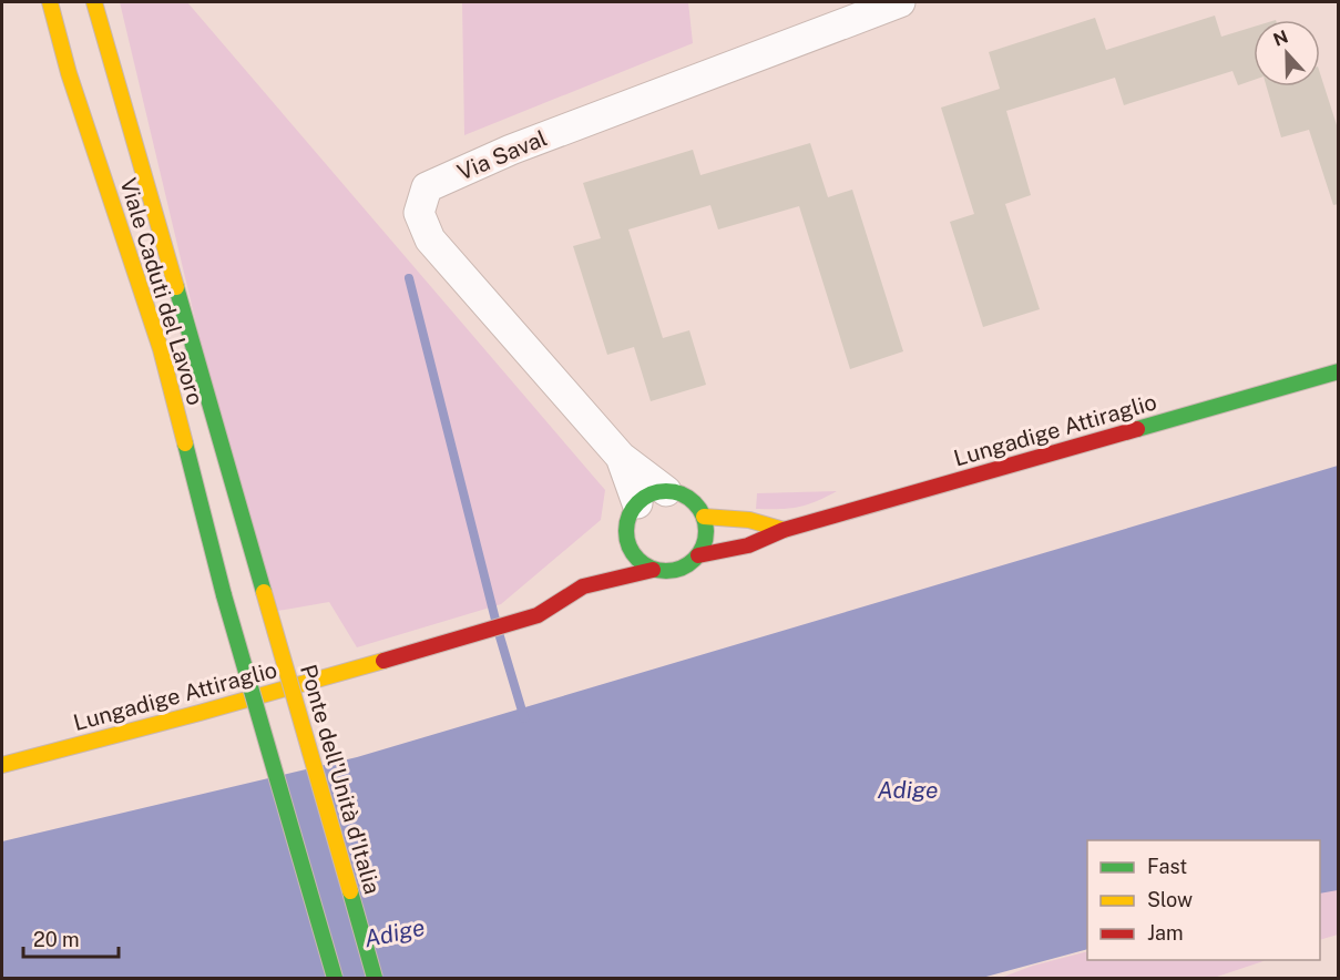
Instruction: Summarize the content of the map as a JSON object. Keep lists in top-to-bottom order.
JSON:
{
  "streets": {
    "main road": ["Viale Caduti del Lavoro", "Lungadige Attiraglio", "Ponte dell'Unità d'Italia"],
    "street": ["Via Saval"]
  },
  "crossings": [
    ["Via Saval", "Lungadige Attiraglio"],
    ["Viale Caduti del Lavoro", "Ponte dell'Unità d'Italia"]
  ],
  "water": ["Adige"],
  "legend": ["Fast", "Slow", "Jam"],
  "scale_bar": "20 m",
  "north": "top"
}
